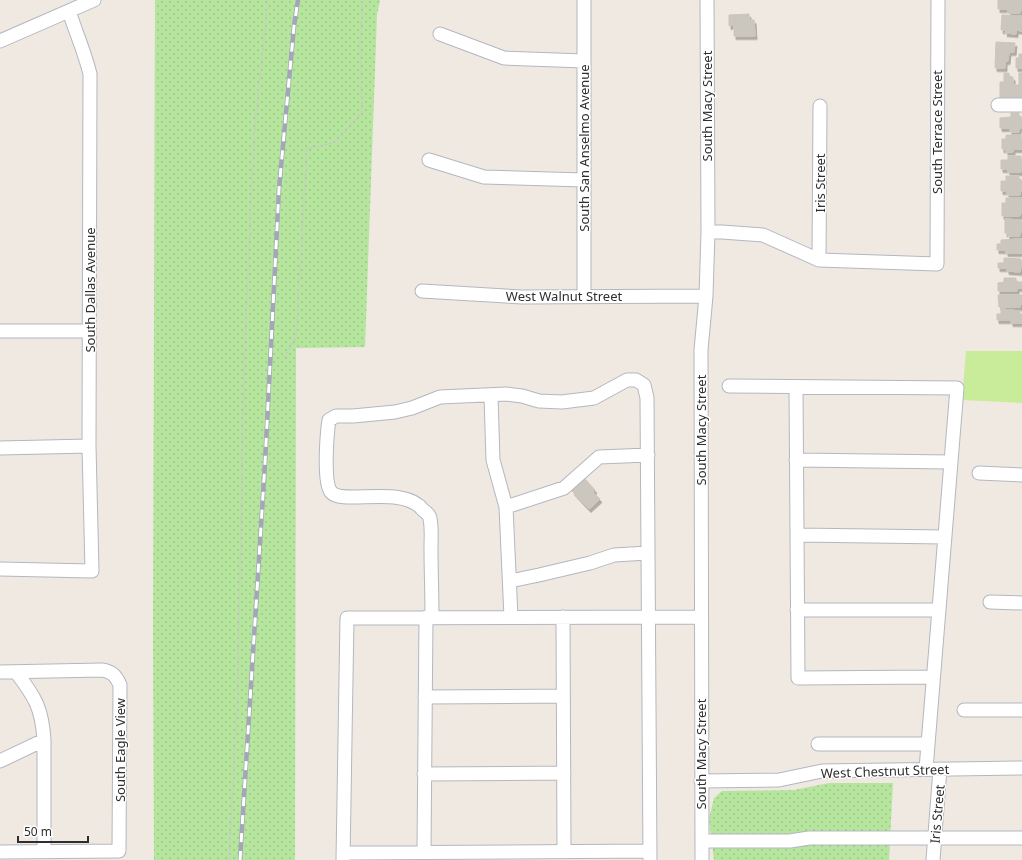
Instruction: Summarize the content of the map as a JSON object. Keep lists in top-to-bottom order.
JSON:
{
  "streets": {
    "street": [
      "South Macy Street",
      "South Terrace Street",
      "South San Anselmo Avenue",
      "Iris Street",
      "South Dallas Avenue",
      "West Walnut Street",
      "South Eagle View",
      "West Chestnut Street"
    ]
  },
  "crossings": [
    ["South Macy Street", "West Walnut Street"],
    ["South Macy Street", "West Chestnut Street"],
    ["South Terrace Street", "Iris Street"],
    ["South San Anselmo Avenue", "West Walnut Street"],
    ["Iris Street", "West Chestnut Street"]
  ],
  "scale_bar": "50 m"
}
